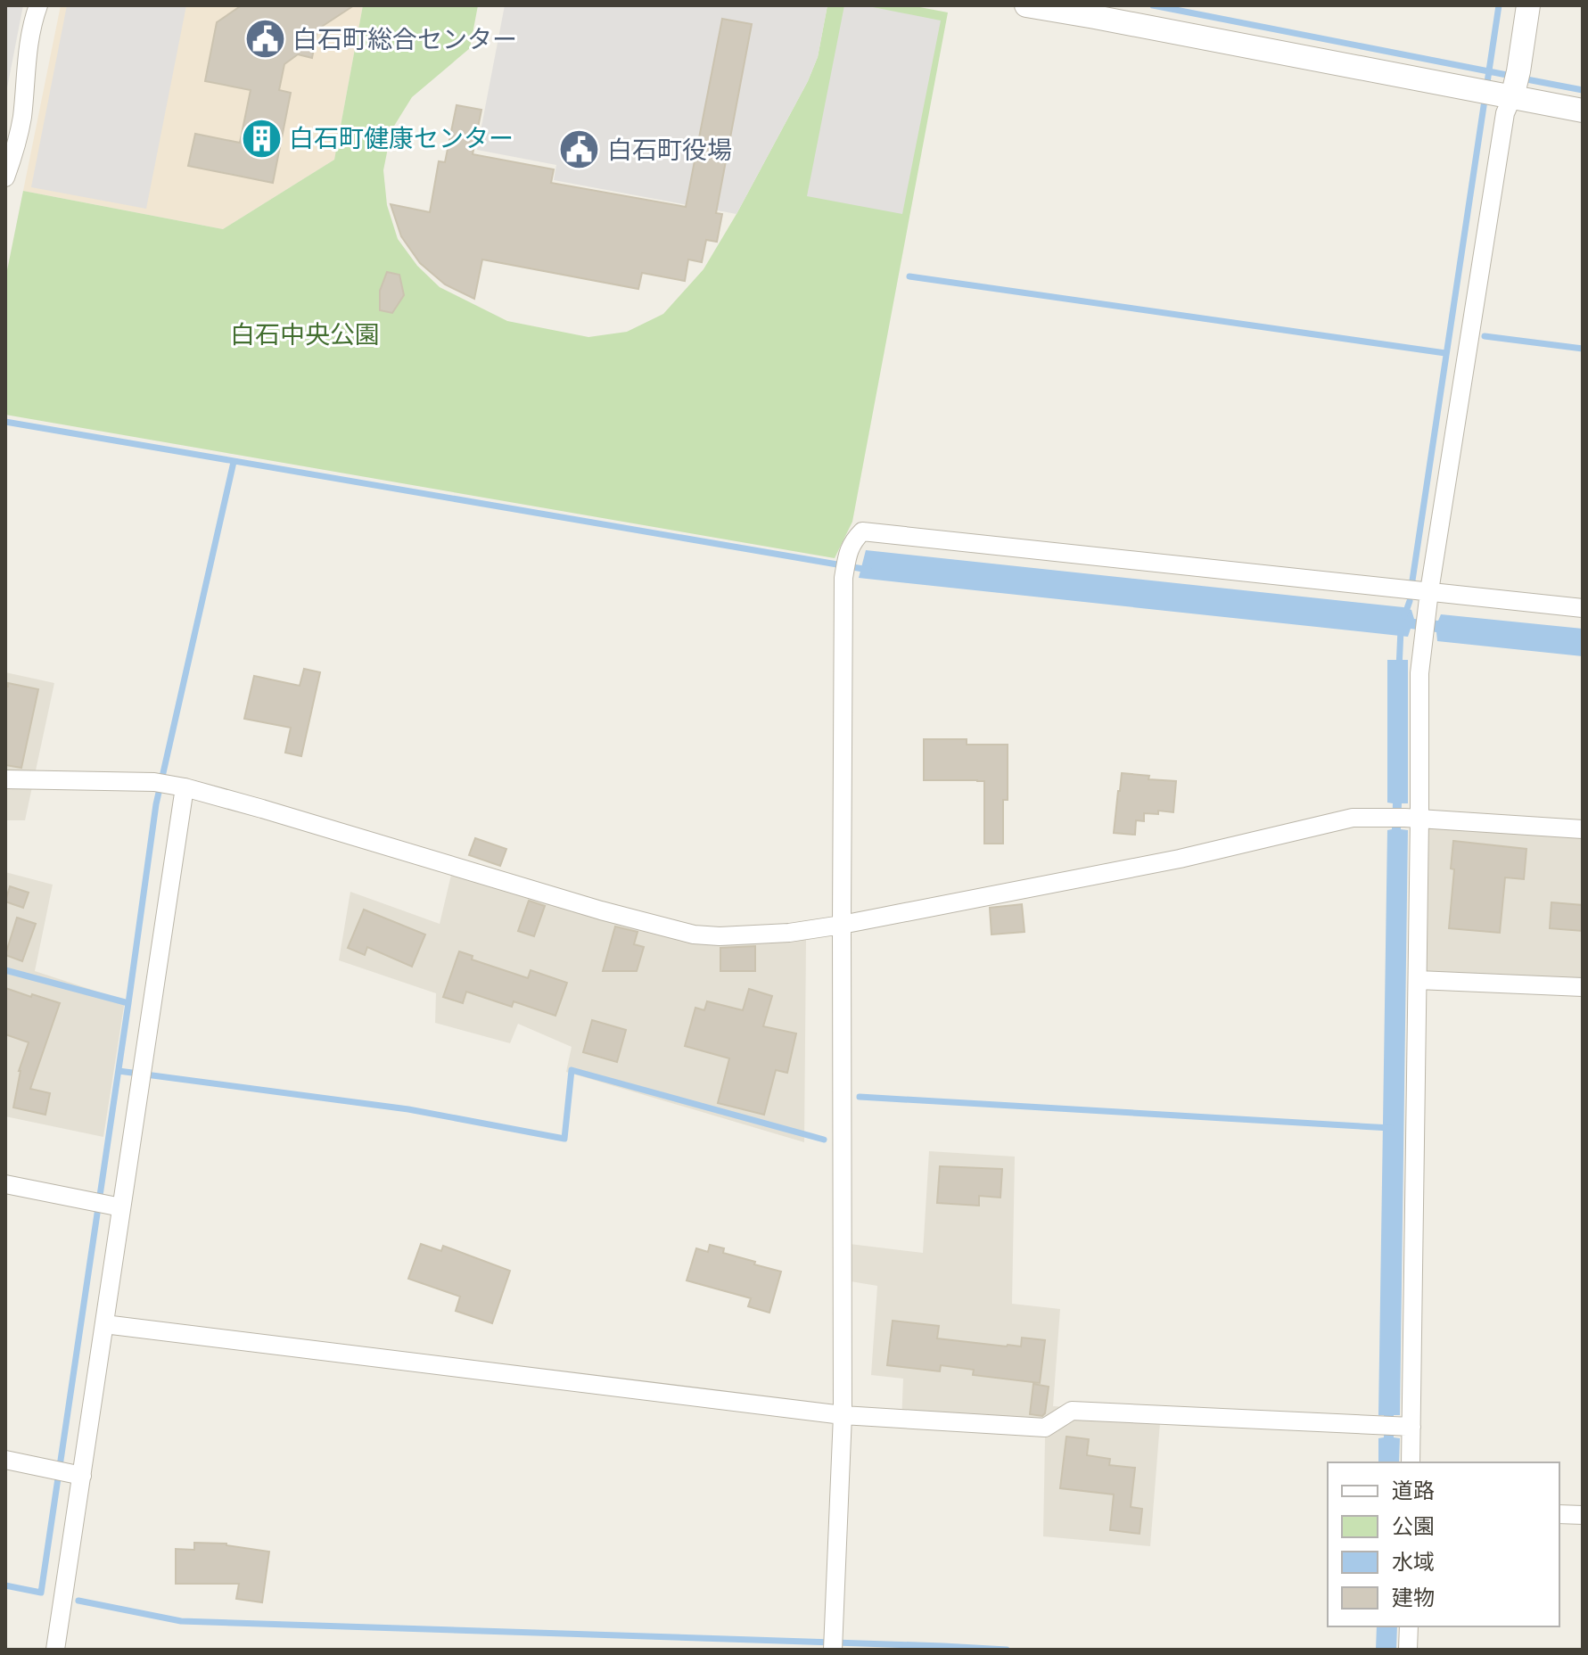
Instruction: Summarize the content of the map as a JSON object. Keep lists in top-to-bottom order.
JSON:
{
  "parks": ["白石中央公園"],
  "places": {
    "public building": ["白石町総合センター", "白石町役場"],
    "building": ["白石町健康センター"]
  },
  "legend": [
    "道路",
    "公園",
    "水域",
    "建物"
  ]
}
